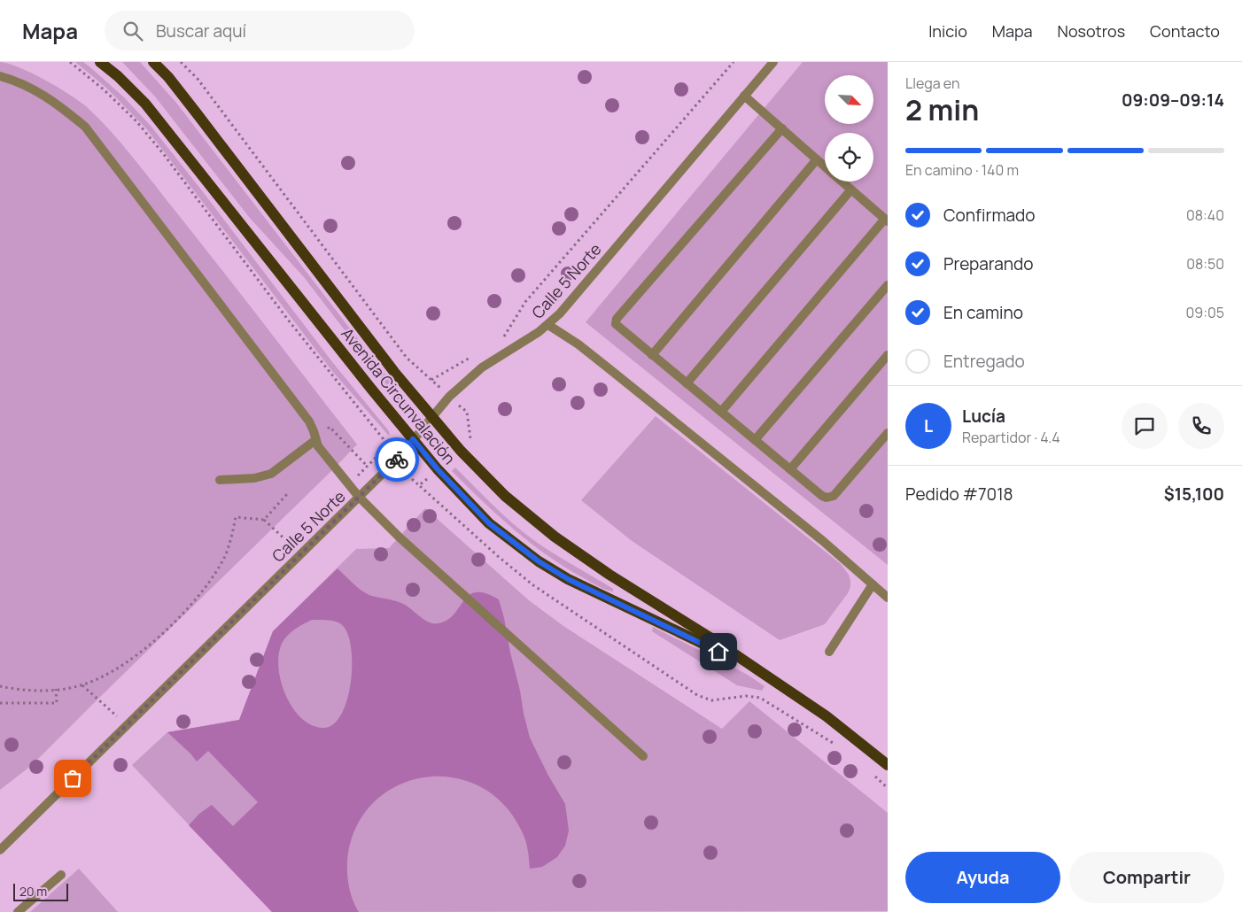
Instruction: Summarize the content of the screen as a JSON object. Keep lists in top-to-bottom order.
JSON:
{
  "streets": {
    "main road": ["Avenida Circunvalación"],
    "street": ["Calle 5 Norte"]
  },
  "crossings": [
    ["Calle 5 Norte", "Avenida Circunvalación"]
  ],
  "scale_bar": "20 m",
  "north": "bottom right",
  "page": {
    "header": "Mapa",
    "search": "Buscar aquí",
    "nav": [
      "Inicio",
      "Mapa",
      "Nosotros",
      "Contacto"
    ],
    "heading": ["2 min", "Llega en", "09:09–09:14"],
    "panel": [
      "Lucía",
      "Repartidor · 4.4",
      "Pedido #7018",
      "$15,100"
    ],
    "bar": "En camino · 140 m",
    "list": [
      ["Confirmado", "08:40"],
      ["Preparando", "08:50"],
      ["En camino", "09:05"],
      "Entregado"
    ],
    "round": "L",
    "buttons": ["Ayuda", "Compartir"],
    "scale": "20 m"
  }
}
